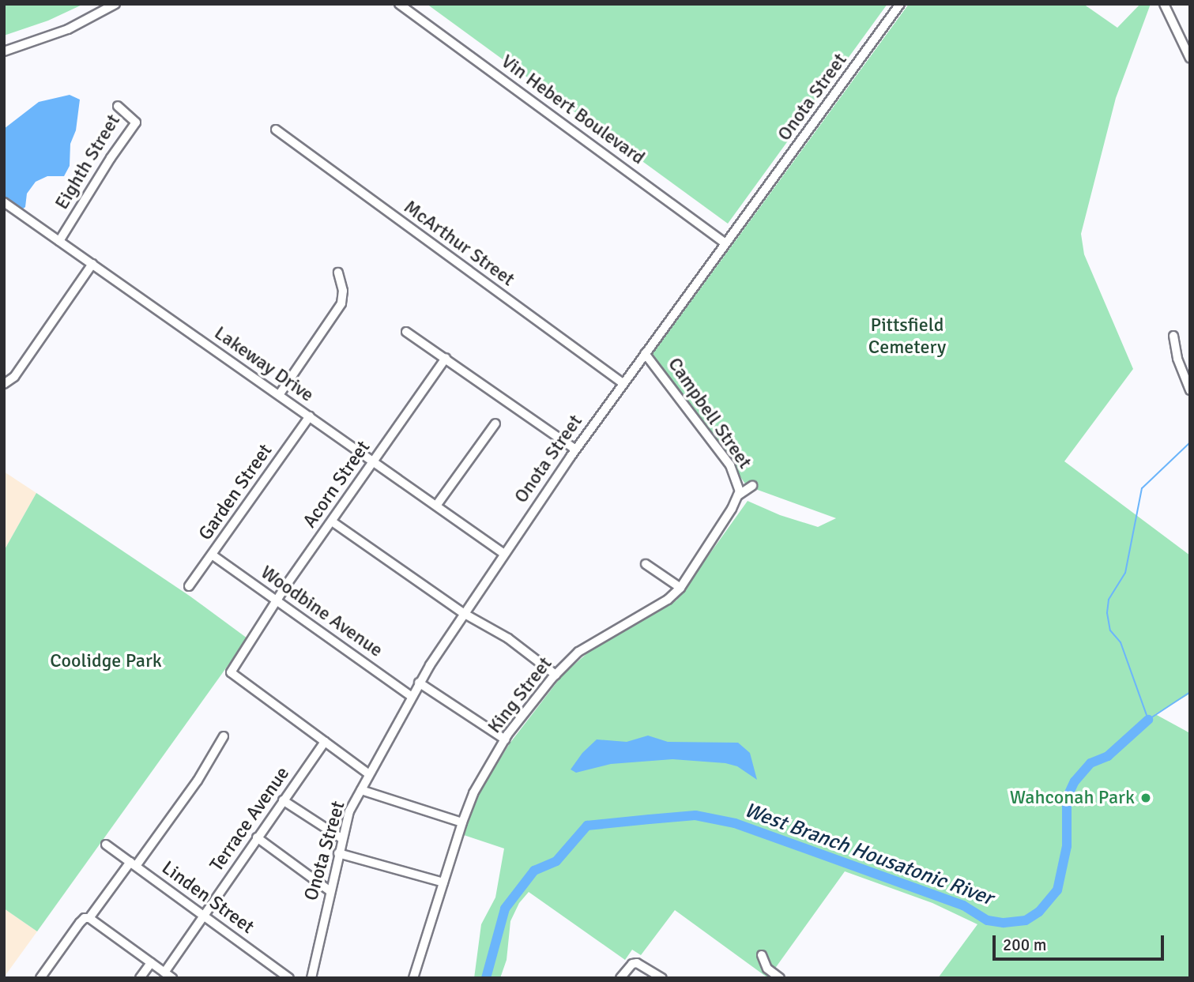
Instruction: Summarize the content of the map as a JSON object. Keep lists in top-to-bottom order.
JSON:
{
  "streets": {
    "street": [
      "Onota Street",
      "Vin Hebert Boulevard",
      "Eighth Street",
      "McArthur Street",
      "Lakeway Drive",
      "Campbell Street",
      "Acorn Street",
      "Garden Street",
      "Woodbine Avenue",
      "King Street",
      "Terrace Avenue",
      "Linden Street"
    ]
  },
  "crossings": [
    ["Onota Street", "Vin Hebert Boulevard"],
    ["Onota Street", "McArthur Street"],
    ["Onota Street", "Lakeway Drive"],
    ["Onota Street", "Campbell Street"],
    ["Onota Street", "Woodbine Avenue"],
    ["Eighth Street", "Lakeway Drive"],
    ["Lakeway Drive", "Acorn Street"],
    ["Lakeway Drive", "Garden Street"],
    ["Campbell Street", "King Street"],
    ["Acorn Street", "Woodbine Avenue"],
    ["Acorn Street", "Terrace Avenue"],
    ["Garden Street", "Woodbine Avenue"],
    ["Terrace Avenue", "Linden Street"]
  ],
  "water": ["West Branch Housatonic River"],
  "parks": ["Pittsfield Cemetery", "Coolidge Park"],
  "places": ["Wahconah Park"],
  "scale_bar": "200 m"
}
